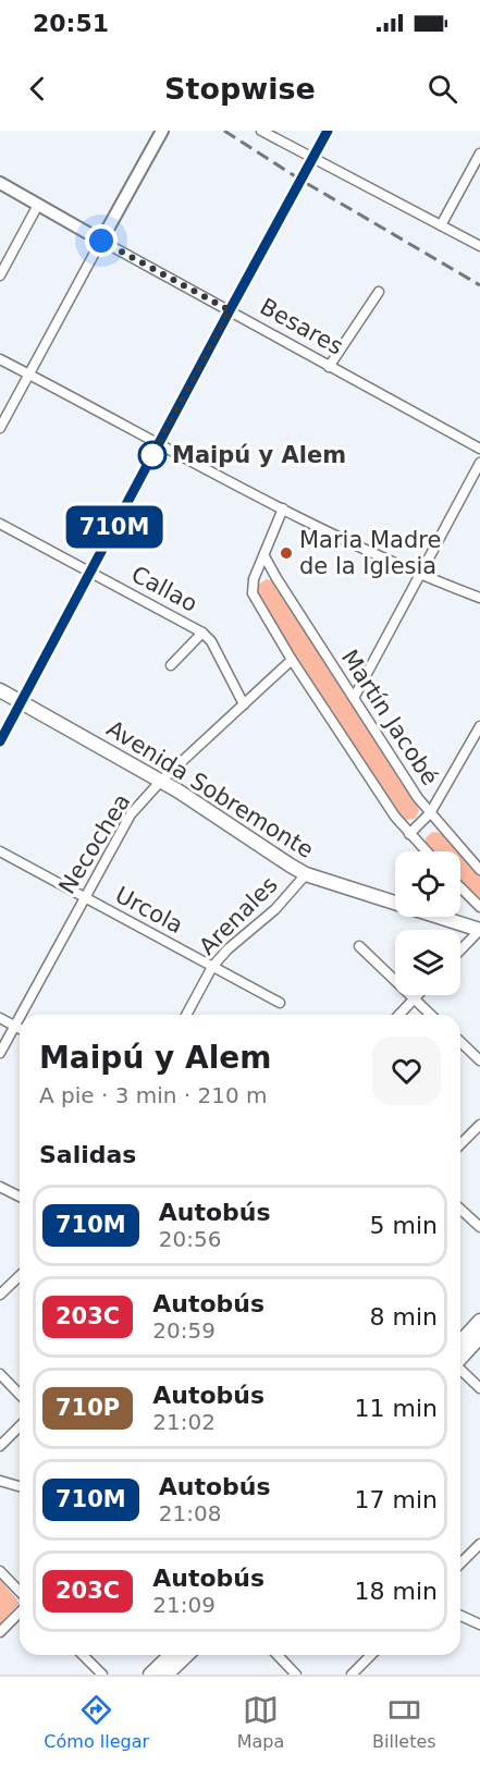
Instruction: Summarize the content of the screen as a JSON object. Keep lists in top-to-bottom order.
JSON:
{
  "streets": {
    "main road": ["Avenida Sobremonte"],
    "street": [
      "Besares",
      "Callao",
      "Martín Jacobé",
      "Necochea",
      "Urcola",
      "Arenales"
    ]
  },
  "crossings": [
    ["Callao", "Necochea"],
    ["Avenida Sobremonte", "Necochea"],
    ["Avenida Sobremonte", "Arenales"],
    ["Necochea", "Urcola"],
    ["Urcola", "Arenales"]
  ],
  "places": ["Maipú y Alem", "Maria Madre de la Iglesia"],
  "lines": ["bus line 710M"],
  "page": {
    "status": "20:51",
    "header": "Stopwise",
    "on_map": "710M",
    "heading": [
      ["Maipú y Alem", "A pie · 3 min · 210 m"],
      "Salidas"
    ],
    "list": [
      {
        "mark": "710M",
        "name": "Autobús",
        "note": "20:56",
        "value": "5 min"
      },
      {
        "mark": "203C",
        "name": "Autobús",
        "note": "20:59",
        "value": "8 min"
      },
      {
        "mark": "710P",
        "name": "Autobús",
        "note": "21:02",
        "value": "11 min"
      },
      {
        "mark": "710M",
        "name": "Autobús",
        "note": "21:08",
        "value": "17 min"
      },
      {
        "mark": "203C",
        "name": "Autobús",
        "note": "21:09",
        "value": "18 min"
      }
    ],
    "tabs": ["Cómo llegar", "Mapa", "Billetes"]
  }
}
